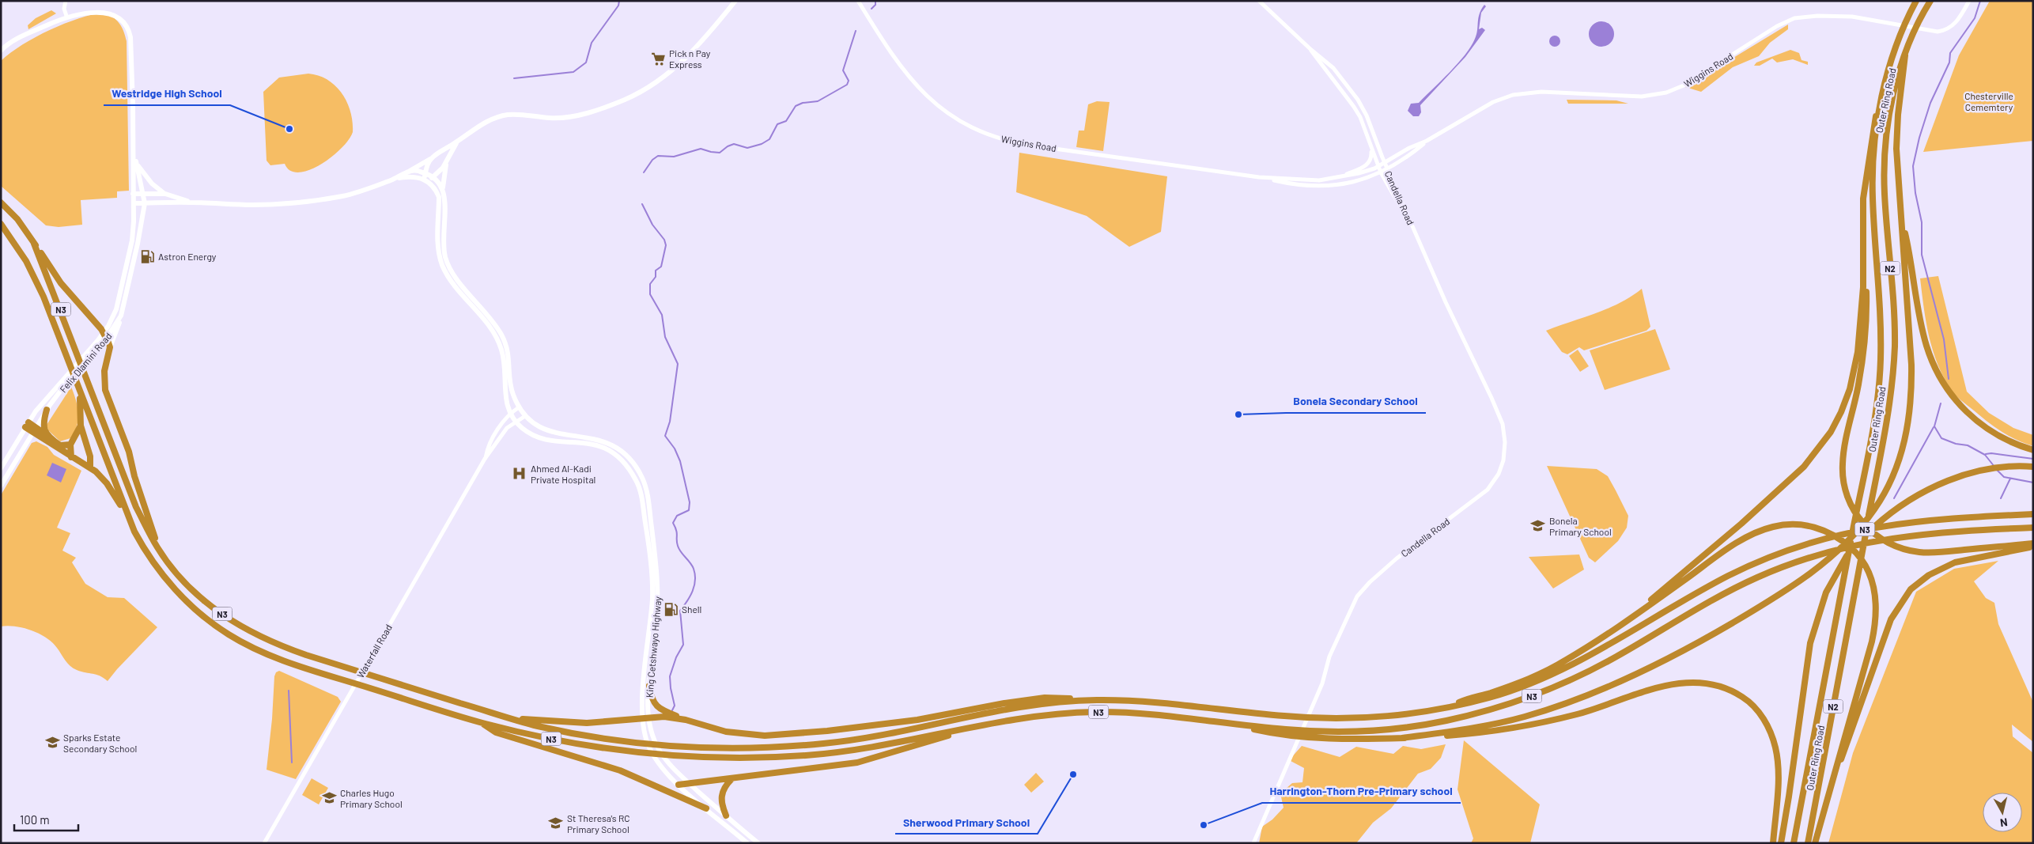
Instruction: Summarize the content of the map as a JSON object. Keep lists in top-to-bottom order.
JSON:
{
  "streets": {
    "highway": ["Outer Ring Road", "N2", "N3"],
    "main road": ["Felix Dlamini Road", "King Cetshwayo Highway"],
    "street": ["Wiggins Road", "Candella Road", "Waterfall Road"]
  },
  "crossings": [
    ["Wiggins Road", "Candella Road"],
    ["King Cetshwayo Highway", "Waterfall Road"]
  ],
  "parks": ["Chesterville Cememtery"],
  "places": {
    "supermarket": ["Pick n Pay Express"],
    "other": [
      "Westridge High School",
      "Bonela Secondary School",
      "Sherwood Primary School",
      "Harrington-Thorn Pre-Primary school"
    ],
    "fuel station": ["Astron Energy", "Shell"],
    "hospital": ["Ahmed Al-Kadi Private Hospital"],
    "school or university": [
      "Bonela Primary School",
      "Sparks Estate Secondary School",
      "Charles Hugo Primary School",
      "St Theresa's RC Primary School"
    ]
  },
  "scale_bar": "100 m",
  "north": "bottom"
}
